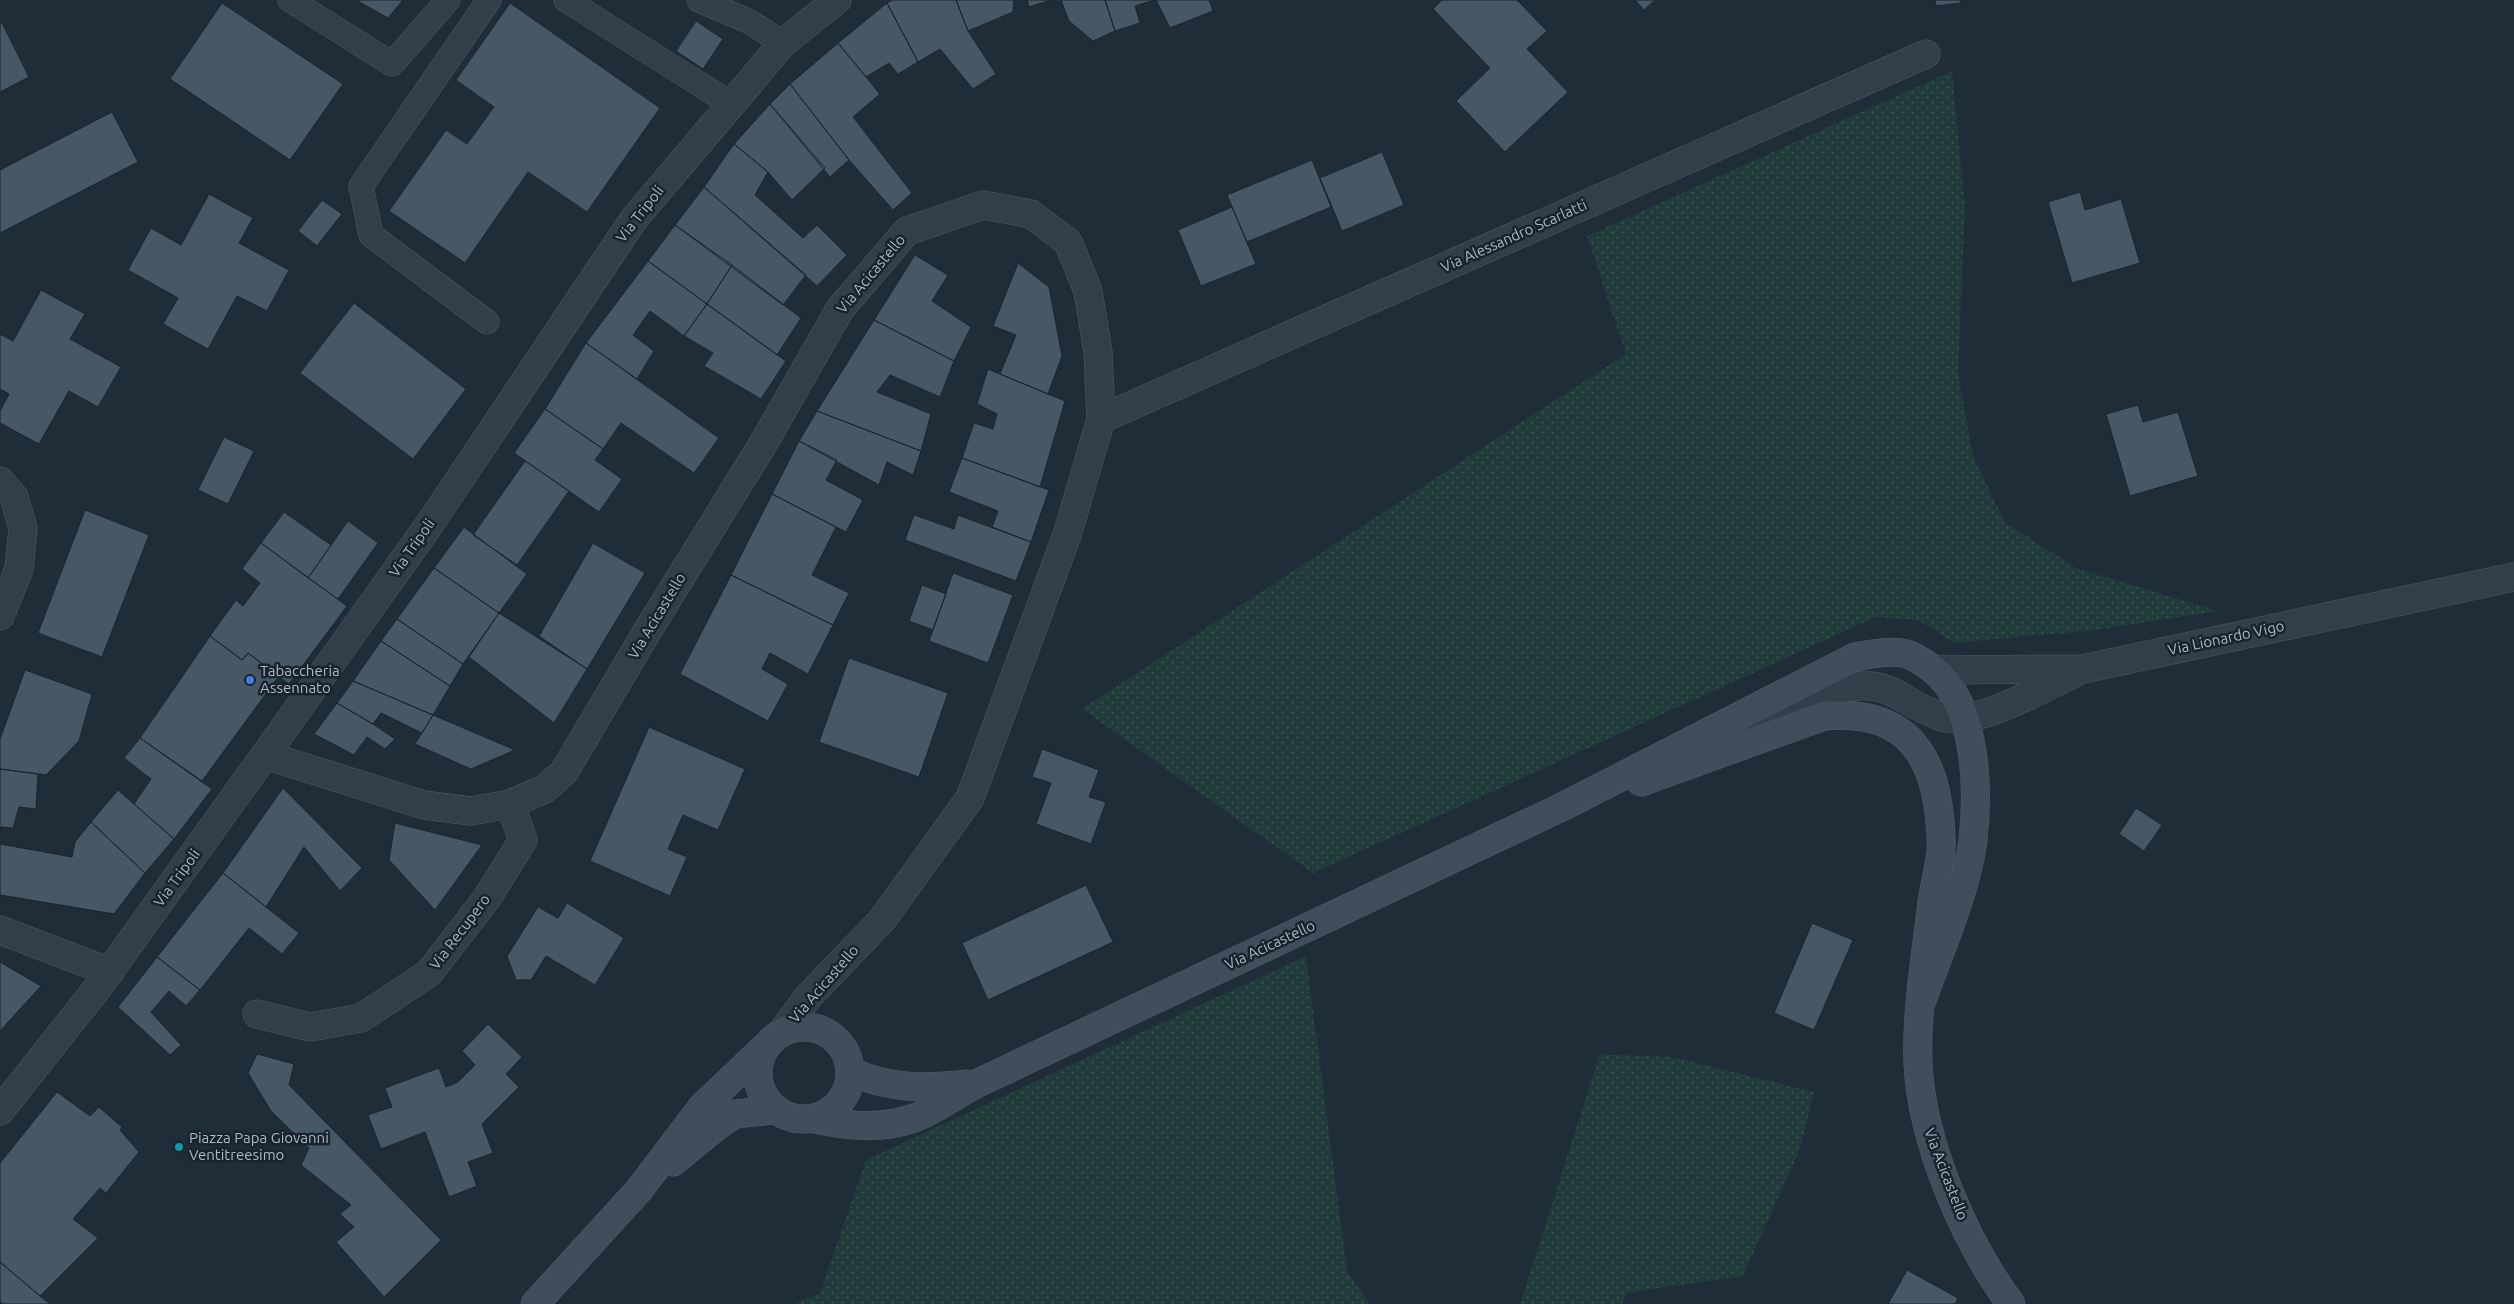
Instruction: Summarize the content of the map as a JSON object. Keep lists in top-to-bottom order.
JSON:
{
  "streets": {
    "main road": ["Via Acicastello"],
    "street": [
      "Via Tripoli",
      "Via Alessandro Scarlatti",
      "Via Lionardo Vigo",
      "Via Recupero"
    ]
  },
  "crossings": [
    ["Via Tripoli", "Via Acicastello"],
    ["Via Alessandro Scarlatti", "Via Acicastello"],
    ["Via Acicastello", "Via Recupero"]
  ],
  "places": ["Tabaccheria Assennato", "Piazza Papa Giovanni Ventitreesimo"]
}
